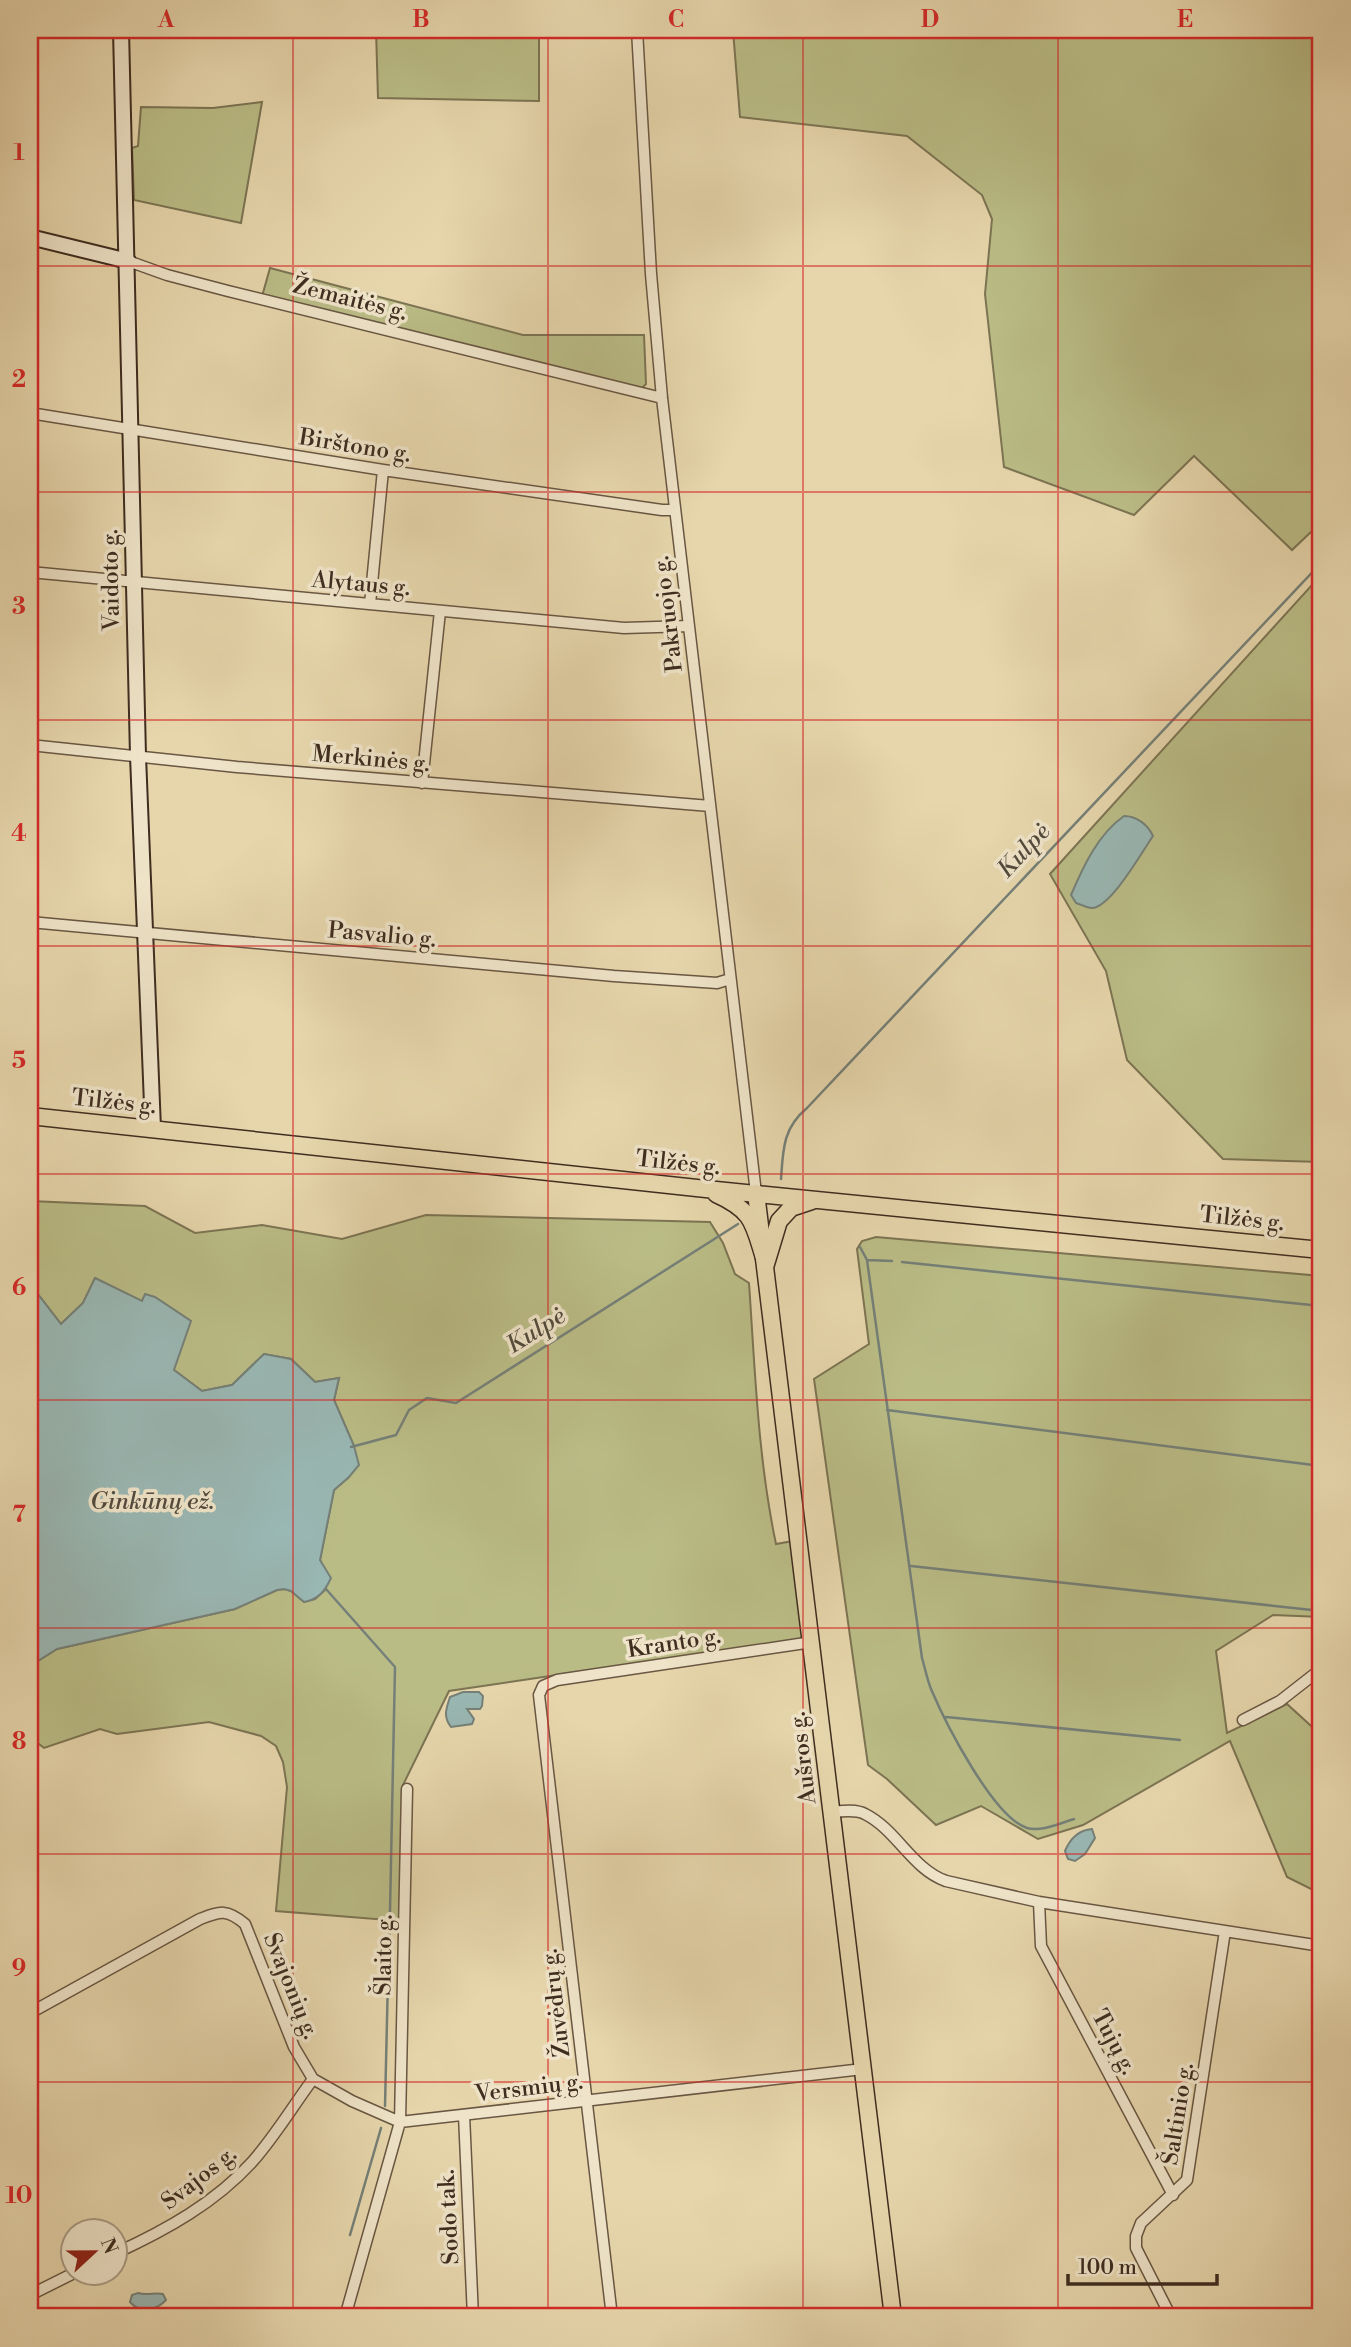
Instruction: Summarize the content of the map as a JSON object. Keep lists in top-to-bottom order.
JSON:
{
  "streets": {
    "main road": [
      "Žemaitės g.",
      "Vaidoto g.",
      "Tilžės g.",
      "Aušros g."
    ],
    "street": [
      "Birštono g.",
      "Alytaus g.",
      "Pakruojo g.",
      "Merkinės g.",
      "Pasvalio g.",
      "Kranto g.",
      "Šlaito g.",
      "Svajonių g.",
      "Žuvėdrų g.",
      "Tujų g.",
      "Versmių g.",
      "Šaltinio g.",
      "Svajos g.",
      "Sodo tak."
    ]
  },
  "crossings": [
    ["Žemaitės g.", "Vaidoto g."],
    ["Žemaitės g.", "Pakruojo g."],
    ["Birštono g.", "Vaidoto g."],
    ["Birštono g.", "Pakruojo g."],
    ["Vaidoto g.", "Alytaus g."],
    ["Vaidoto g.", "Merkinės g."],
    ["Vaidoto g.", "Pasvalio g."],
    ["Vaidoto g.", "Tilžės g."],
    ["Alytaus g.", "Pakruojo g."],
    ["Pakruojo g.", "Merkinės g."],
    ["Pakruojo g.", "Pasvalio g."],
    ["Pakruojo g.", "Tilžės g."],
    ["Pakruojo g.", "Aušros g."],
    ["Tilžės g.", "Aušros g."],
    ["Kranto g.", "Aušros g."],
    ["Kranto g.", "Žuvėdrų g."],
    ["Aušros g.", "Versmių g."],
    ["Šlaito g.", "Svajonių g."],
    ["Šlaito g.", "Versmių g."],
    ["Svajonių g.", "Versmių g."],
    ["Svajonių g.", "Svajos g."],
    ["Žuvėdrų g.", "Versmių g."],
    ["Tujų g.", "Šaltinio g."],
    ["Versmių g.", "Sodo tak."]
  ],
  "water": ["Kulpė", "Ginkūnų ež."],
  "scale_bar": "100 m",
  "north": "right",
  "grid": {
    "columns": [
      "A",
      "B",
      "C",
      "D",
      "E"
    ],
    "rows": [
      "1",
      "2",
      "3",
      "4",
      "5",
      "6",
      "7",
      "8",
      "9",
      "10"
    ]
  }
}
